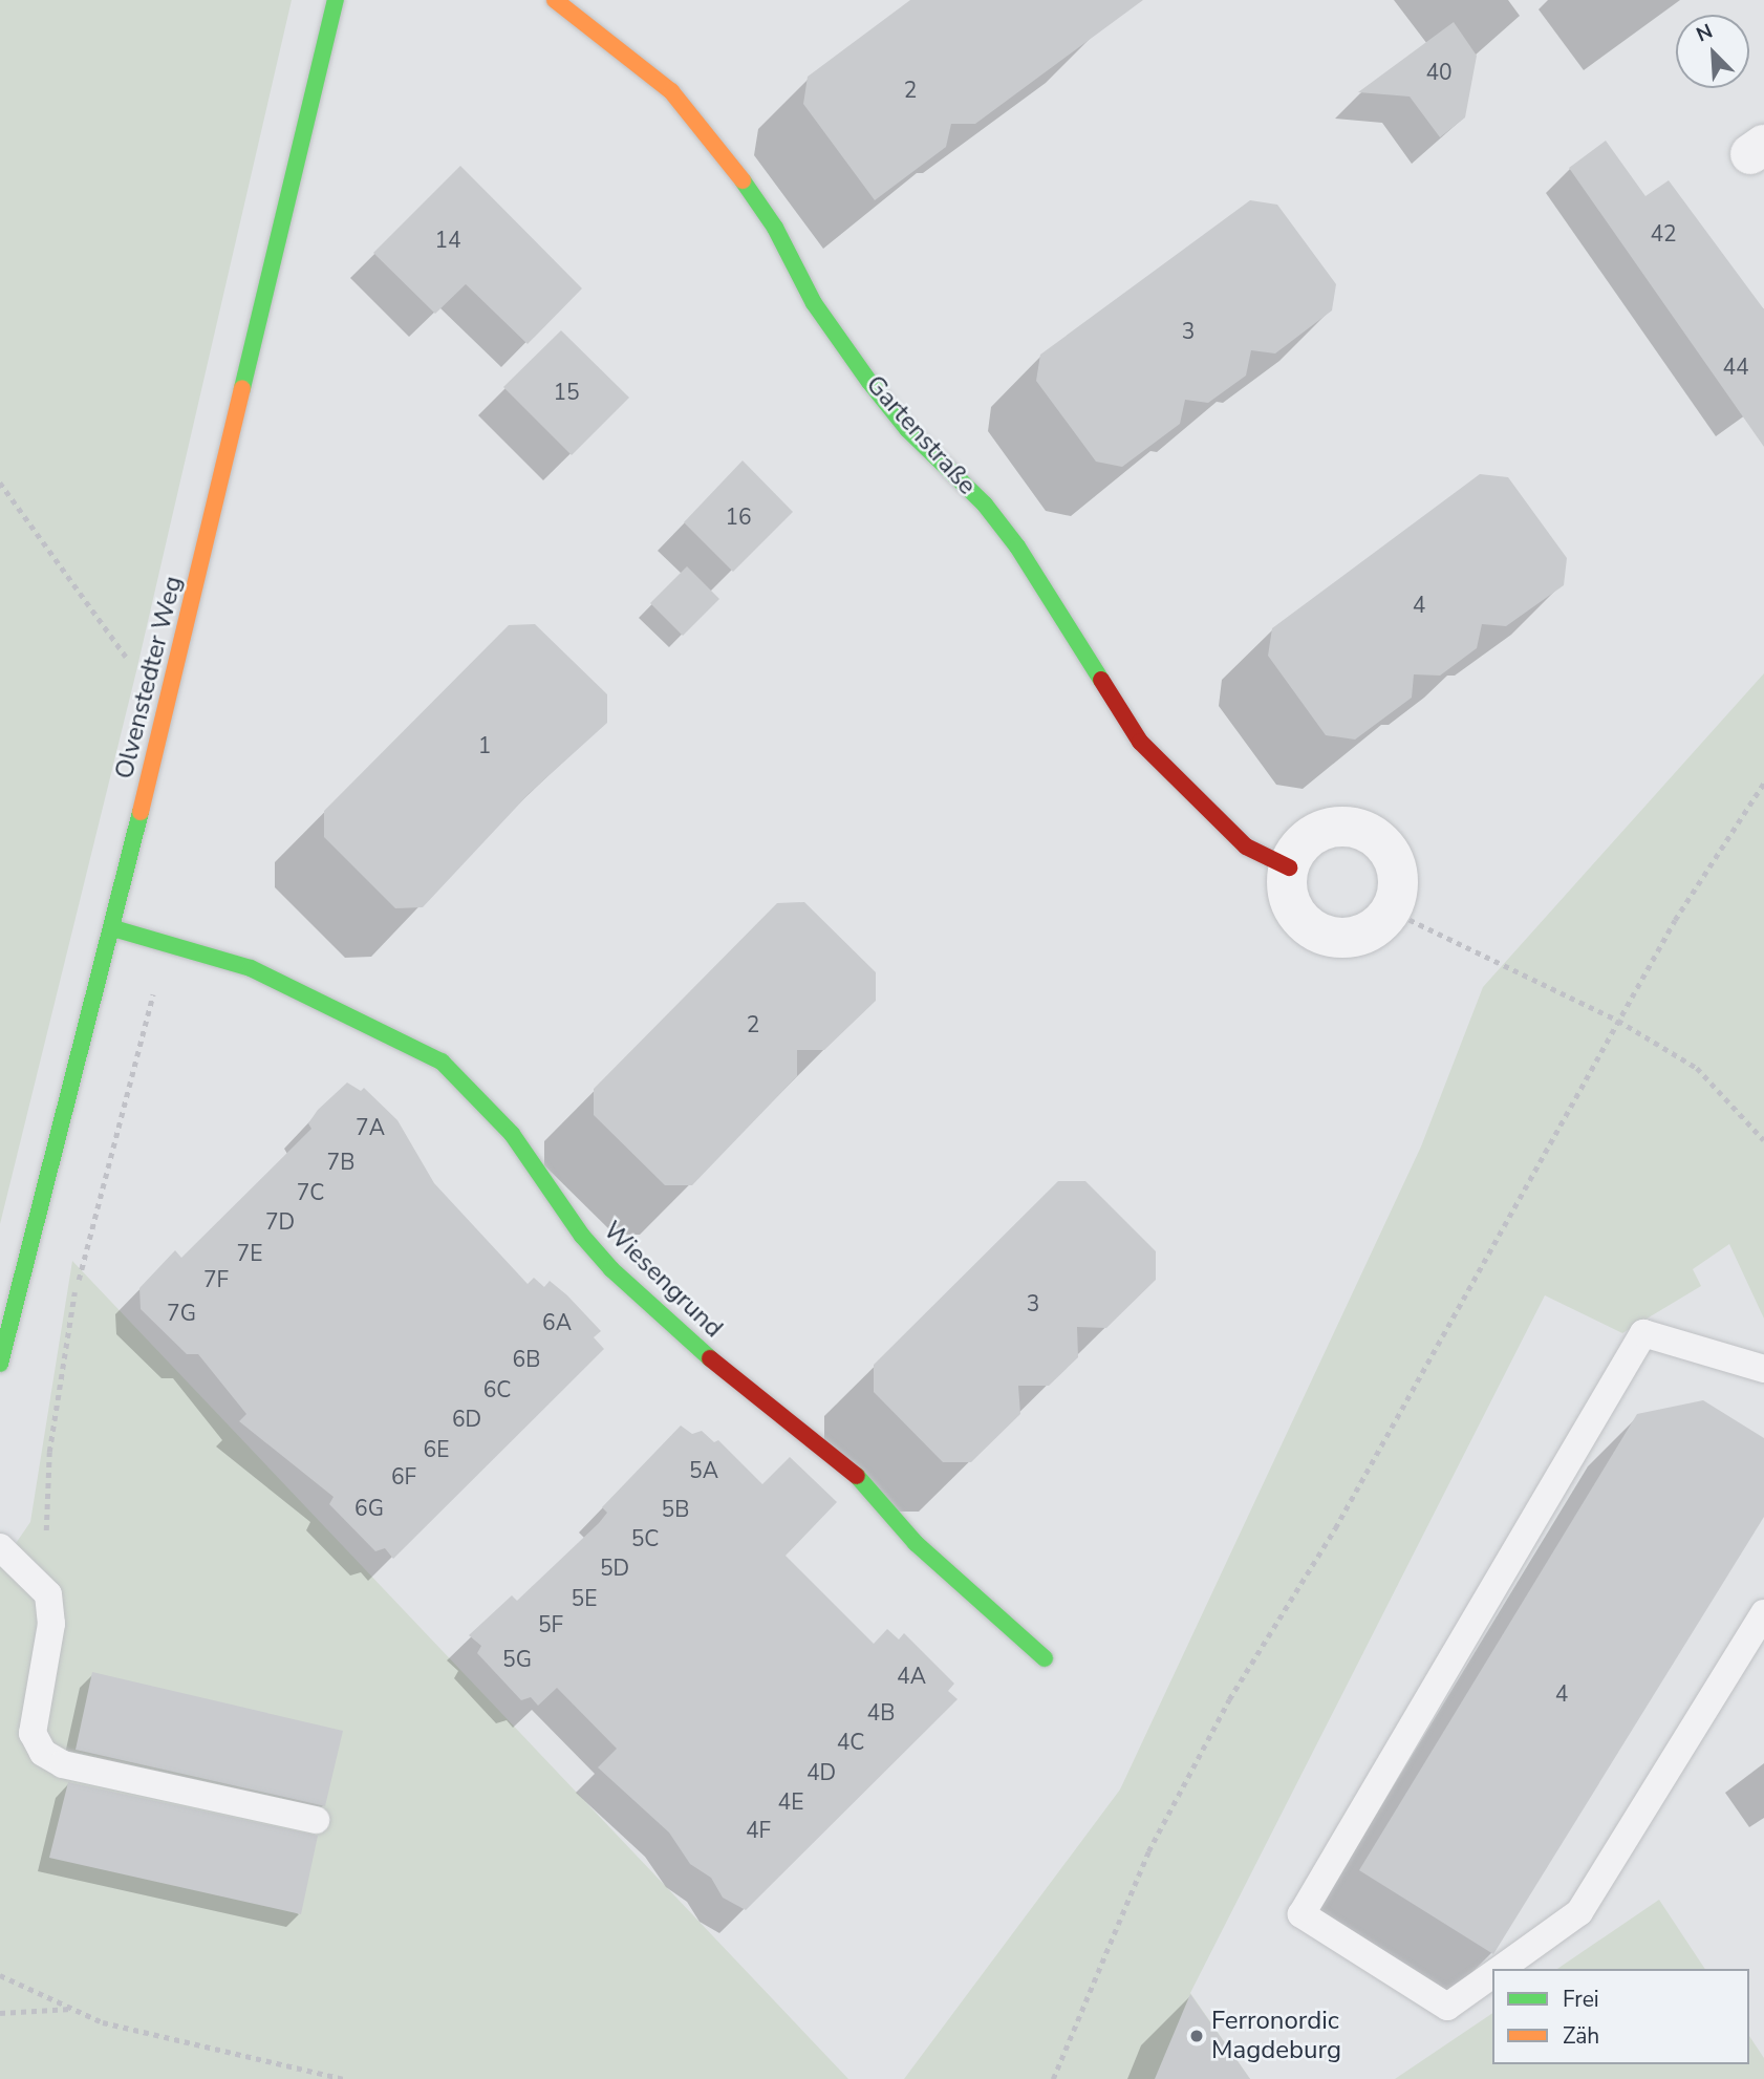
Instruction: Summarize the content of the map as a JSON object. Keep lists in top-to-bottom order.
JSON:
{
  "streets": {
    "street": ["Gartenstraße", "Olvenstedter Weg", "Wiesengrund"]
  },
  "crossings": [
    ["Olvenstedter Weg", "Wiesengrund"]
  ],
  "places": ["Ferronordic Magdeburg"],
  "house_numbers": [
    "40",
    "2",
    "42",
    "14",
    "3",
    "44",
    "15",
    "16",
    "4",
    "1",
    "2",
    "7A",
    "7B",
    "7C",
    "7D",
    "7E",
    "7F",
    "3",
    "7G",
    "6A",
    "6B",
    "6C",
    "6D",
    "6E",
    "5A",
    "6F",
    "6G",
    "5B",
    "5C",
    "5D",
    "5E",
    "5F",
    "5G",
    "4A",
    "4",
    "4B",
    "4C",
    "4D",
    "4E",
    "4F"
  ],
  "legend": ["Frei", "Zäh"],
  "north": "top left"
}
